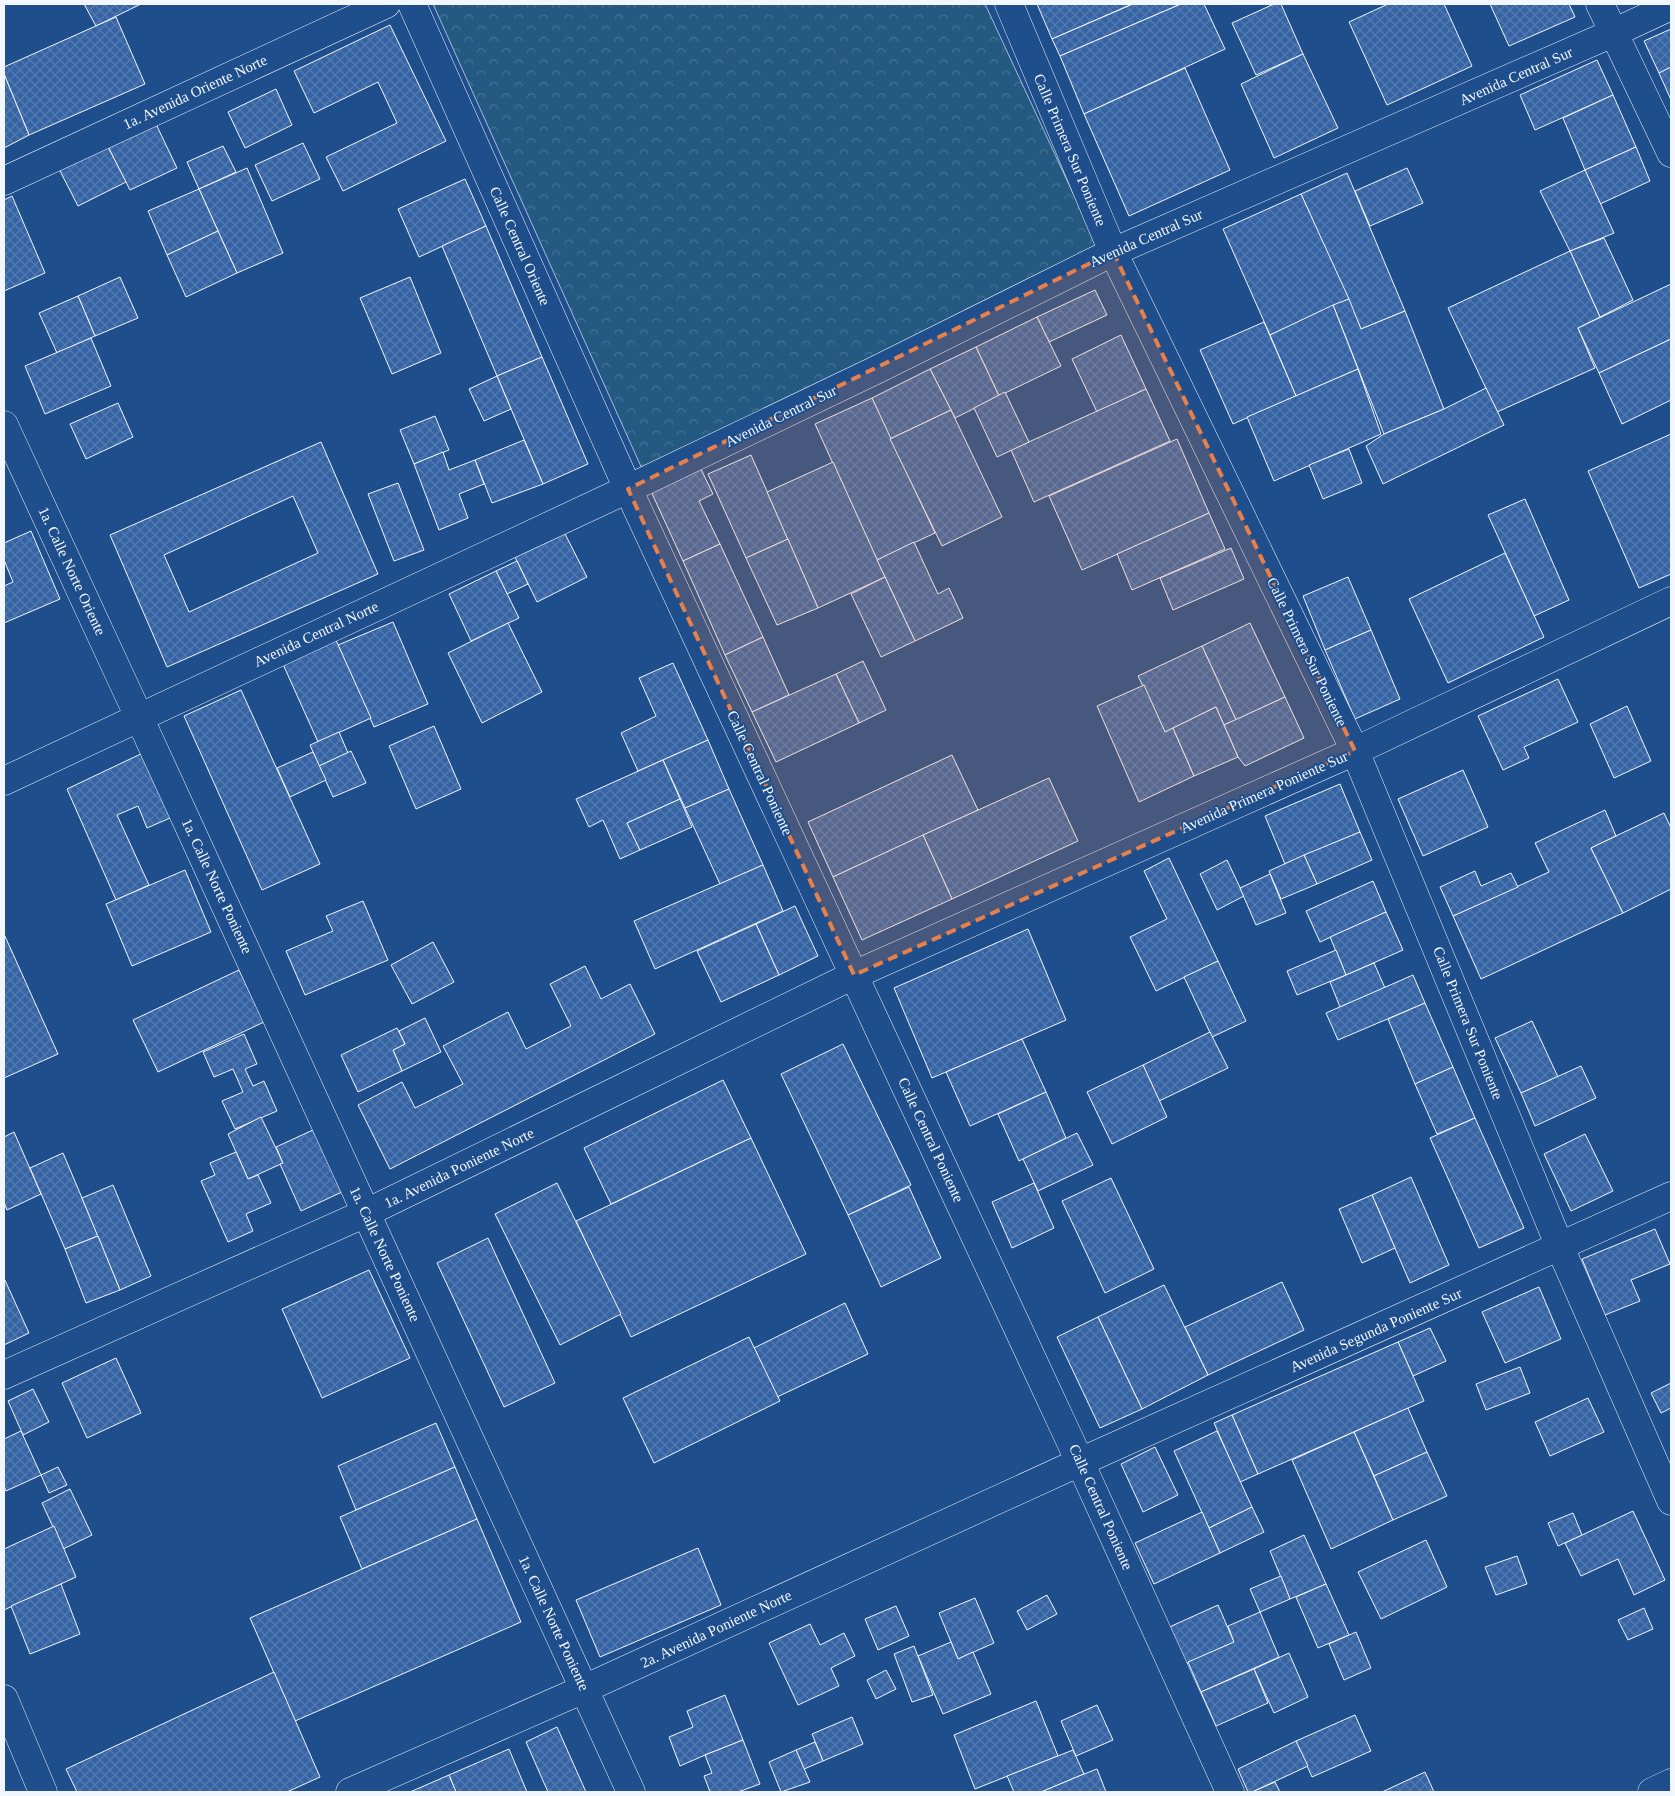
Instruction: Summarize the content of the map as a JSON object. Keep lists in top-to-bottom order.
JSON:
{
  "streets": {
    "street": [
      "Avenida Central Sur",
      "1a. Avenida Oriente Norte",
      "Calle Primera Sur Poniente",
      "Calle Central Oriente",
      "1a. Calle Norte Oriente",
      "Avenida Central Norte",
      "Calle Central Poniente",
      "Avenida Primera Poniente Sur",
      "1a. Calle Norte Poniente",
      "1a. Avenida Poniente Norte",
      "Avenida Segunda Poniente Sur",
      "2a. Avenida Poniente Norte"
    ]
  },
  "crossings": [
    ["Avenida Central Sur", "Calle Primera Sur Poniente"],
    ["Avenida Central Sur", "Calle Central Oriente"],
    ["Avenida Central Sur", "Avenida Central Norte"],
    ["Avenida Central Sur", "Calle Central Poniente"],
    ["Calle Primera Sur Poniente", "Avenida Primera Poniente Sur"],
    ["Calle Primera Sur Poniente", "Avenida Segunda Poniente Sur"],
    ["Calle Central Oriente", "Avenida Central Norte"],
    ["Calle Central Oriente", "Calle Central Poniente"],
    ["1a. Calle Norte Oriente", "Avenida Central Norte"],
    ["1a. Calle Norte Oriente", "1a. Calle Norte Poniente"],
    ["Avenida Central Norte", "Calle Central Poniente"],
    ["Avenida Central Norte", "1a. Calle Norte Poniente"],
    ["Calle Central Poniente", "Avenida Primera Poniente Sur"],
    ["Calle Central Poniente", "1a. Avenida Poniente Norte"],
    ["Calle Central Poniente", "Avenida Segunda Poniente Sur"],
    ["Calle Central Poniente", "2a. Avenida Poniente Norte"],
    ["Avenida Primera Poniente Sur", "1a. Avenida Poniente Norte"],
    ["1a. Calle Norte Poniente", "1a. Avenida Poniente Norte"],
    ["1a. Calle Norte Poniente", "2a. Avenida Poniente Norte"],
    ["Avenida Segunda Poniente Sur", "2a. Avenida Poniente Norte"]
  ]
}
